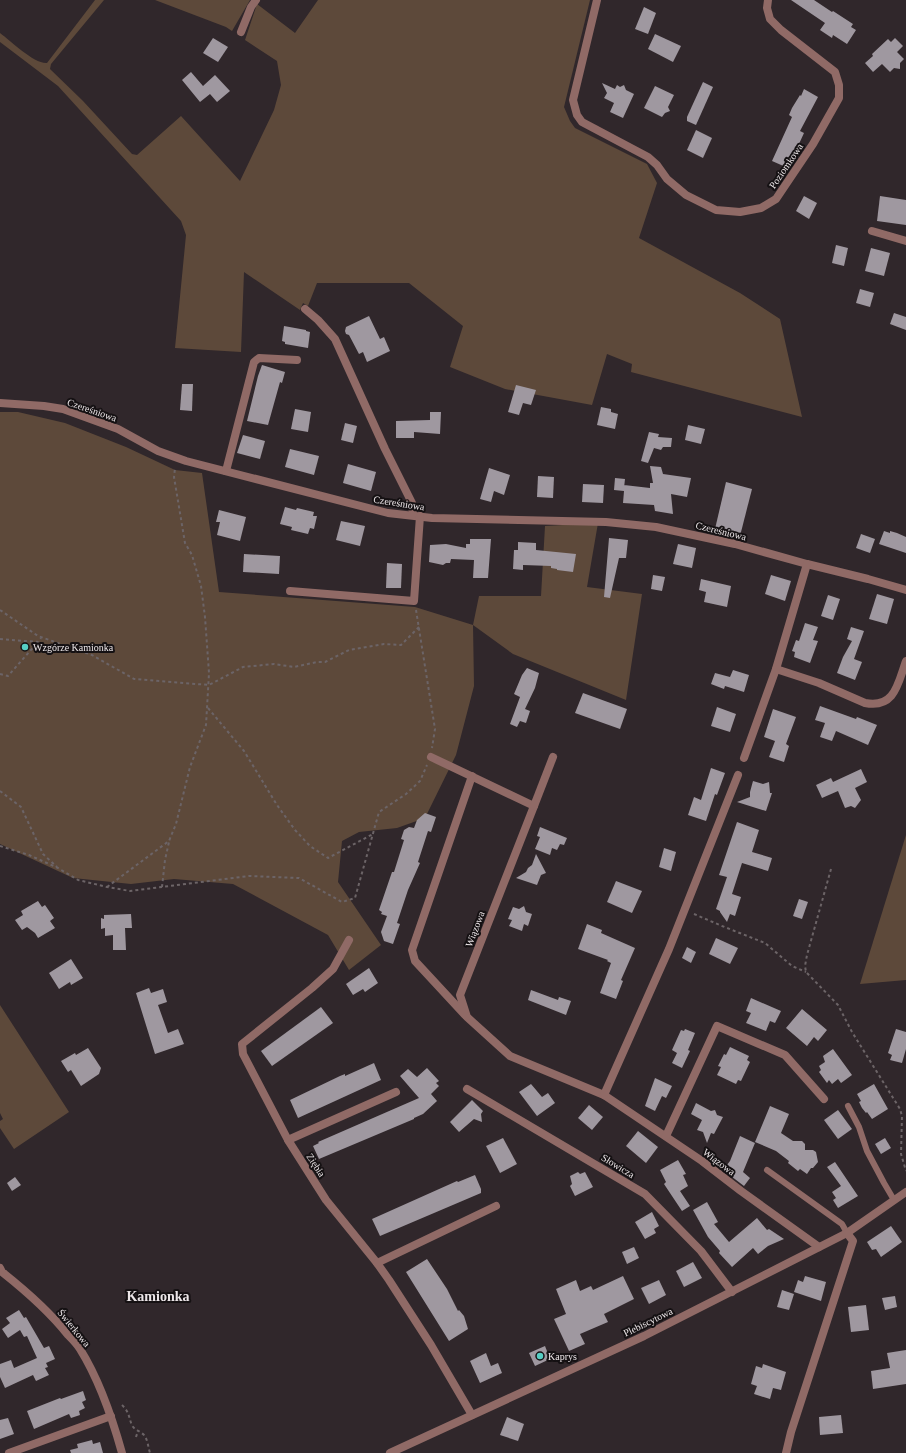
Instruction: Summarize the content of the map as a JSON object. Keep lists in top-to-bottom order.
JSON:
{
  "streets": {
    "street": [
      "Poziomkowa",
      "Czereśniowa",
      "Wiązowa",
      "Ziębia",
      "Słowicza",
      "Plebiscytowa",
      "Świerkowa"
    ]
  },
  "crossings": [
    ["Wiązowa", "Plebiscytowa"],
    ["Ziębia", "Plebiscytowa"],
    ["Słowicza", "Plebiscytowa"]
  ],
  "districts": ["Kamionka"],
  "places": ["Wzgórze Kamionka", "Kaprys"]
}
